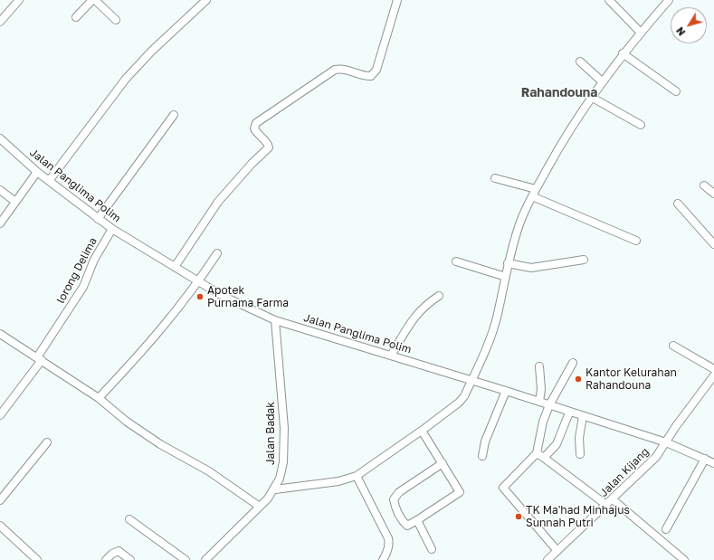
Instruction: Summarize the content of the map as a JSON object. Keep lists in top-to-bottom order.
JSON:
{
  "streets": {
    "street": [
      "Jalan Panglima Polim",
      "lorong Delima",
      "Jalan Badak",
      "Jalan Kijang"
    ]
  },
  "crossings": [
    ["Jalan Panglima Polim", "lorong Delima"],
    ["Jalan Panglima Polim", "Jalan Badak"],
    ["Jalan Panglima Polim", "Jalan Kijang"]
  ],
  "districts": ["Rahandouna"],
  "places": ["Apotek Purnama Farma", "Kantor Kelurahan Rahandouna", "TK Ma'had Minhajus Sunnah Putri"],
  "north": "bottom left"
}
